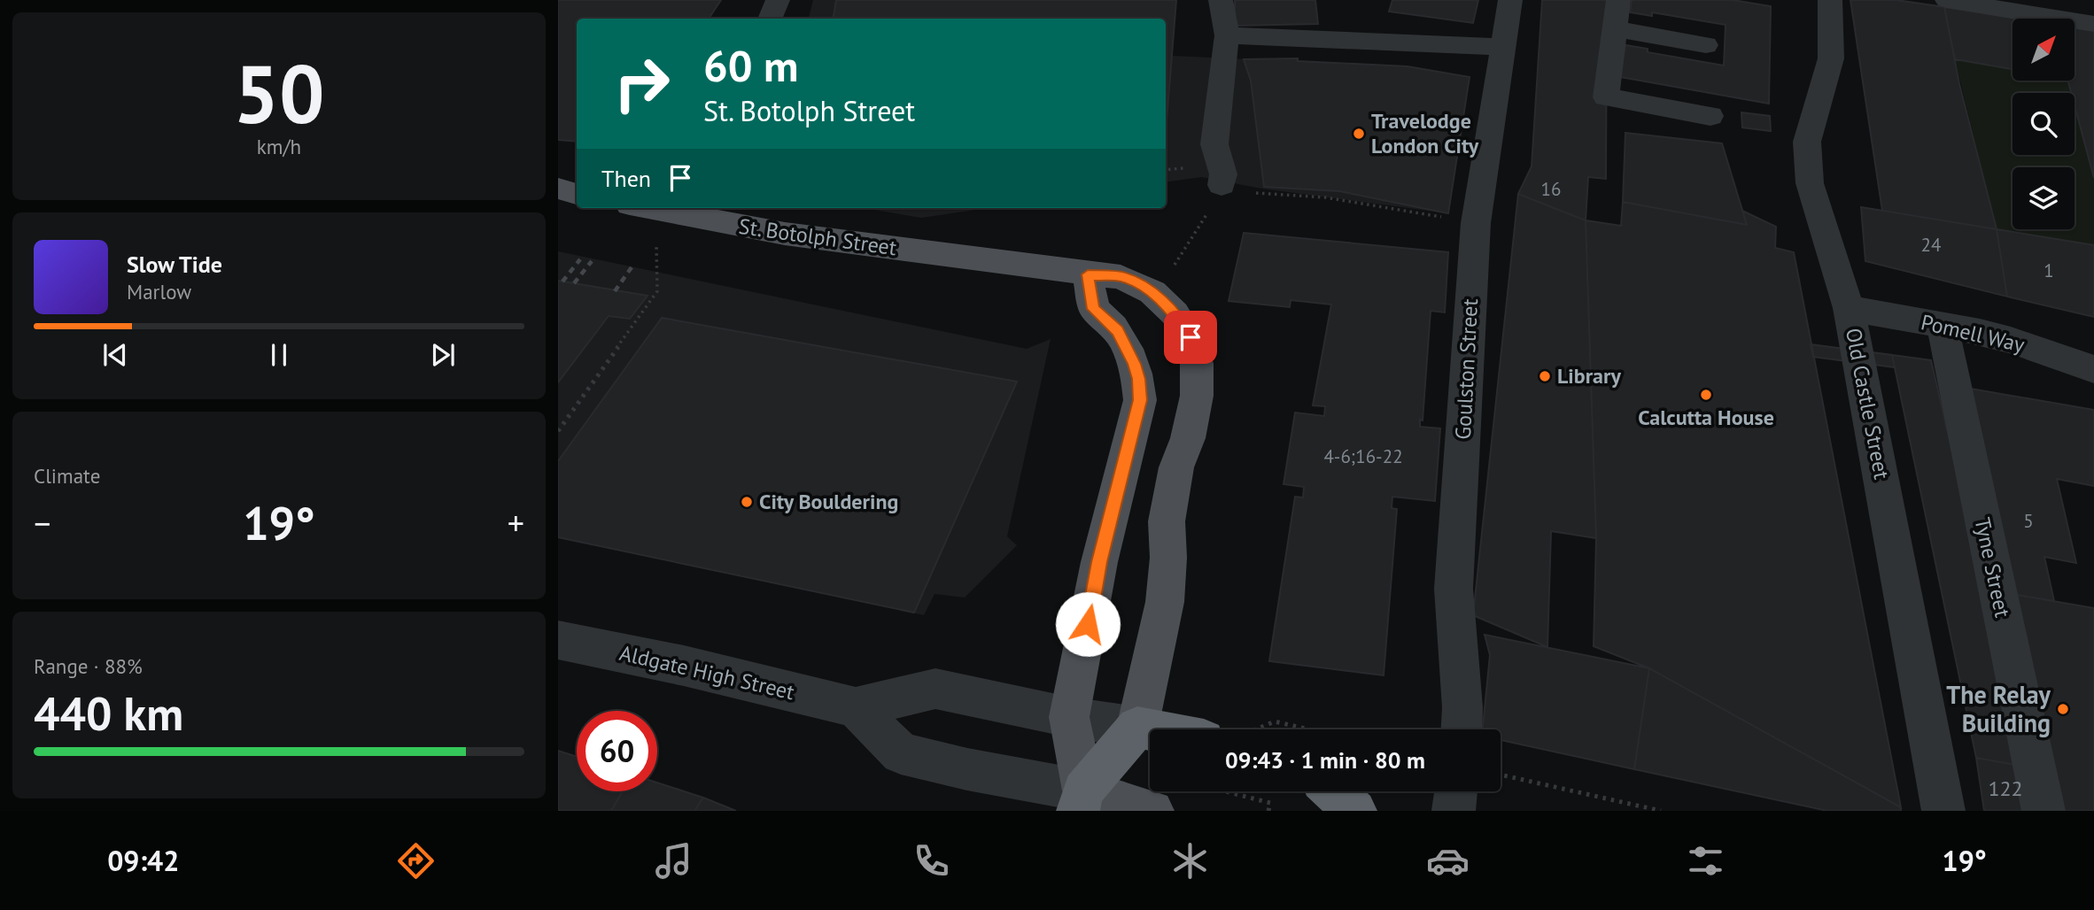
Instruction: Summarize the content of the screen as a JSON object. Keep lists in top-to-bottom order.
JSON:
{
  "streets": {
    "main road": ["St. Botolph Street"],
    "street": [
      "Pomell Way",
      "Goulston Street",
      "Old Castle Street",
      "Tyne Street",
      "Aldgate High Street"
    ]
  },
  "crossings": [
    ["St. Botolph Street", "Aldgate High Street"],
    ["Pomell Way", "Old Castle Street"],
    ["Pomell Way", "Tyne Street"]
  ],
  "places": [
    "Travelodge London City",
    "Library",
    "Calcutta House",
    "City Bouldering",
    "The Relay Building"
  ],
  "house_numbers": [
    "16",
    "24",
    "1",
    "4-6;16-22",
    "5",
    "122"
  ],
  "north": "top right",
  "page": {
    "tile": [
      ["50", "km/h"],
      "Climate",
      ["Range · 88%", "440 km"]
    ],
    "turn": ["60 m", "St. Botolph Street"],
    "then": "Then",
    "song": ["Slow Tide", "Marlow"],
    "heat": ["−", "19°", "+"],
    "limit": "60",
    "trip": "09:43 · 1 min · 80 m",
    "tabs": ["09:42", "19°"]
  }
}
